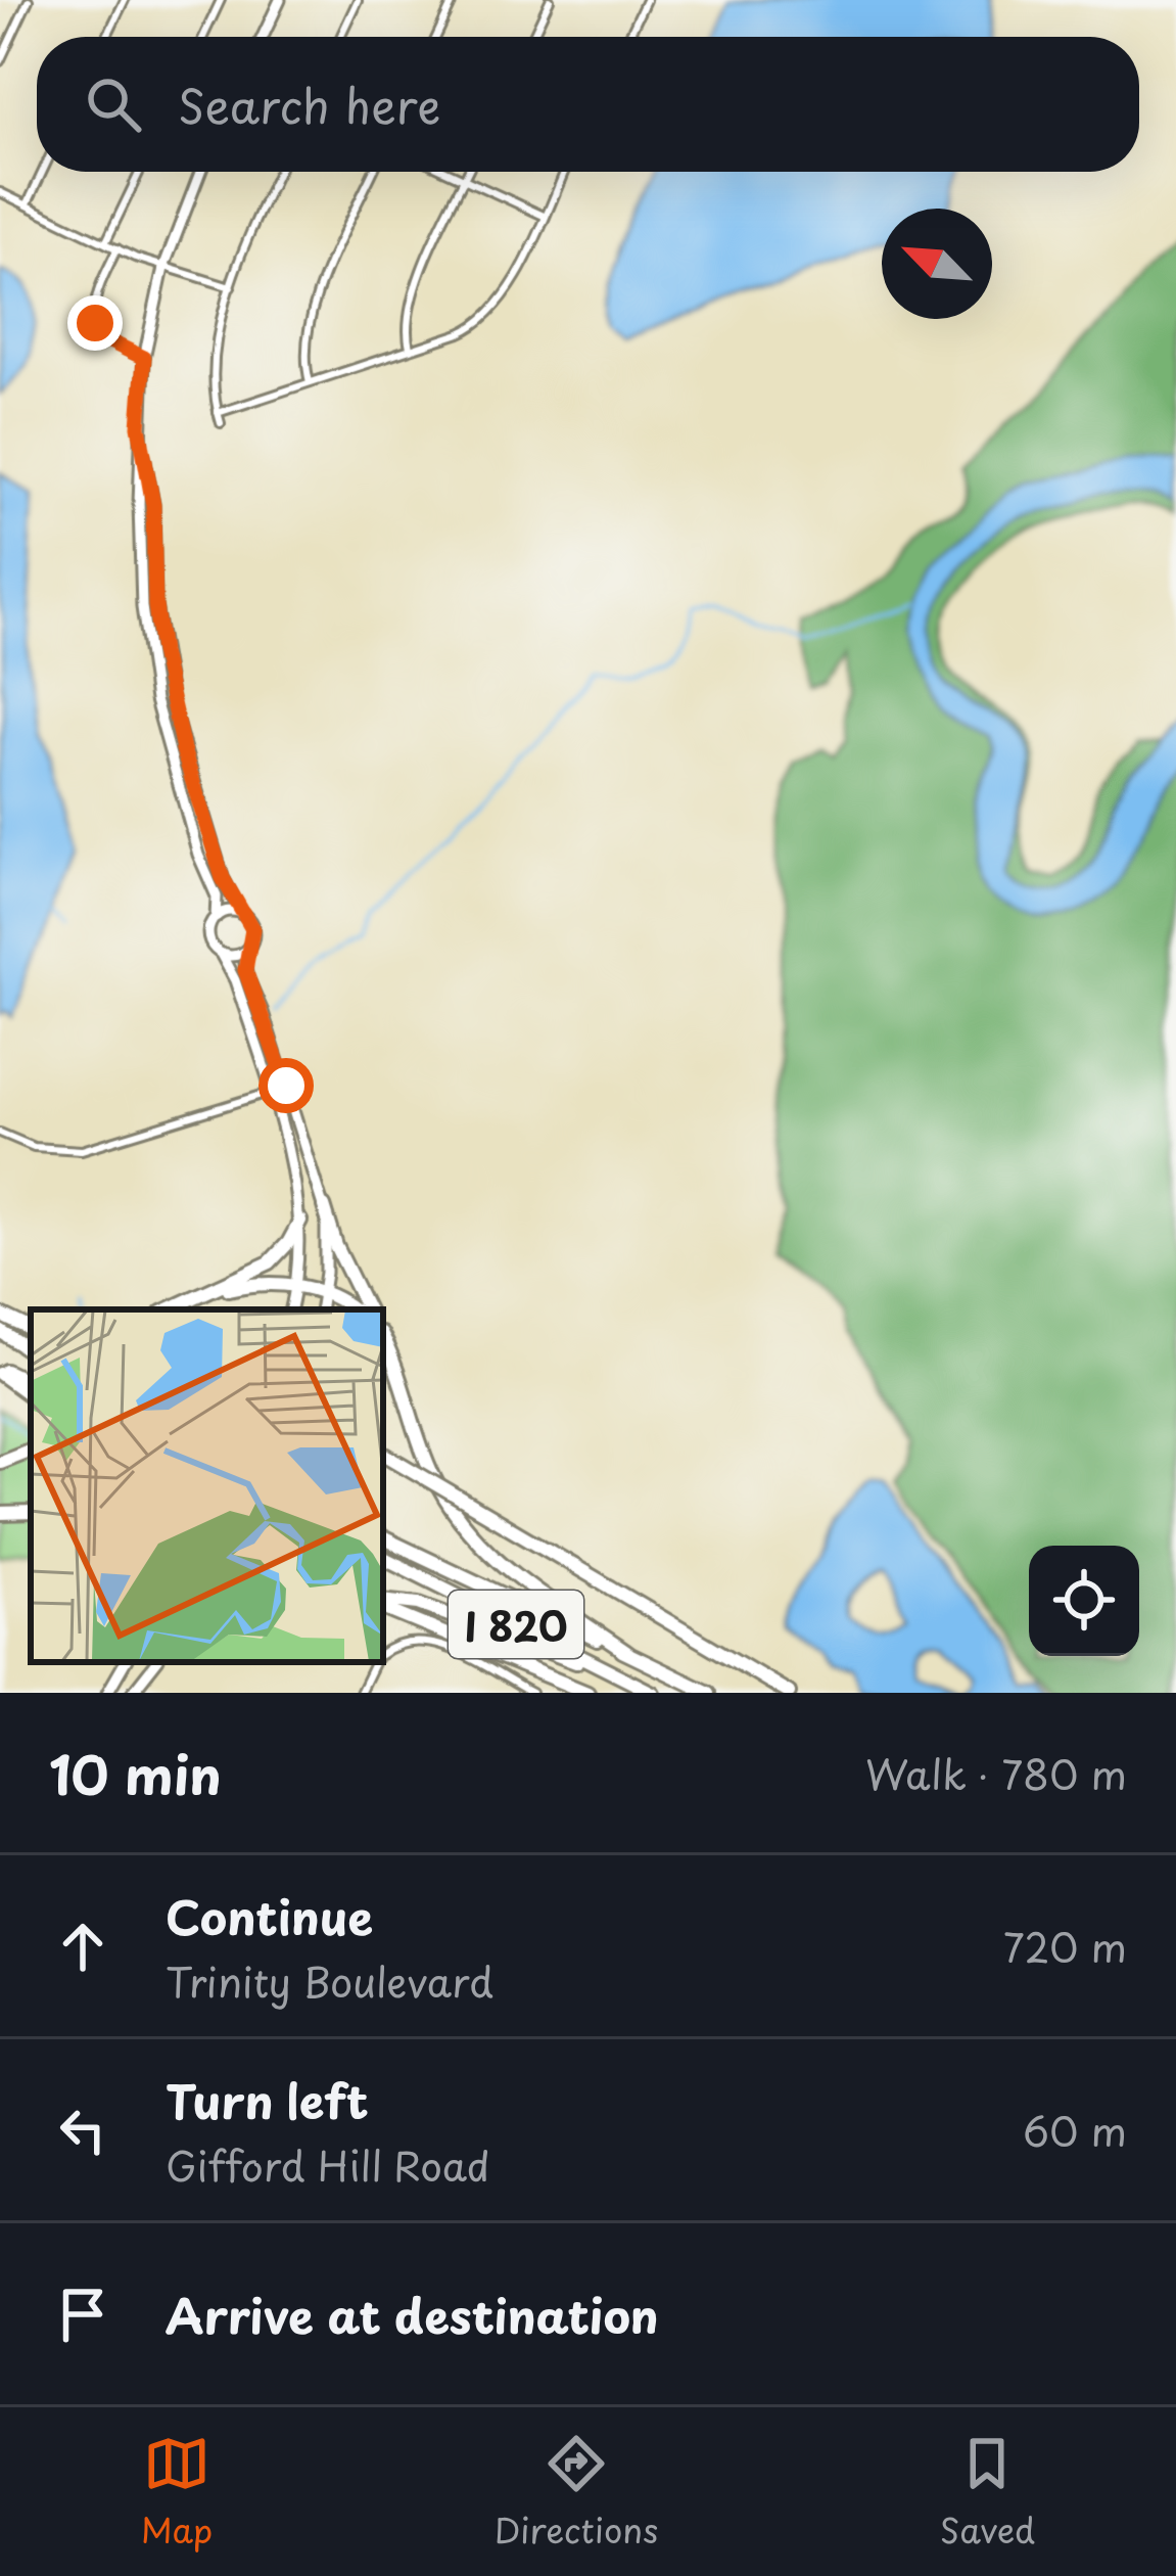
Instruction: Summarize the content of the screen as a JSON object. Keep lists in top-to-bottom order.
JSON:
{
  "streets": {
    "highway": ["I 820"]
  },
  "north": "top left",
  "page": {
    "search": "Search here",
    "heading": ["10 min", "Walk · 780 m"],
    "list": [
      ["Continue", "Trinity Boulevard", "720 m"],
      ["Turn left", "Gifford Hill Road", "60 m"],
      "Arrive at destination"
    ],
    "nav": ["Map", "Directions", "Saved"]
  }
}
